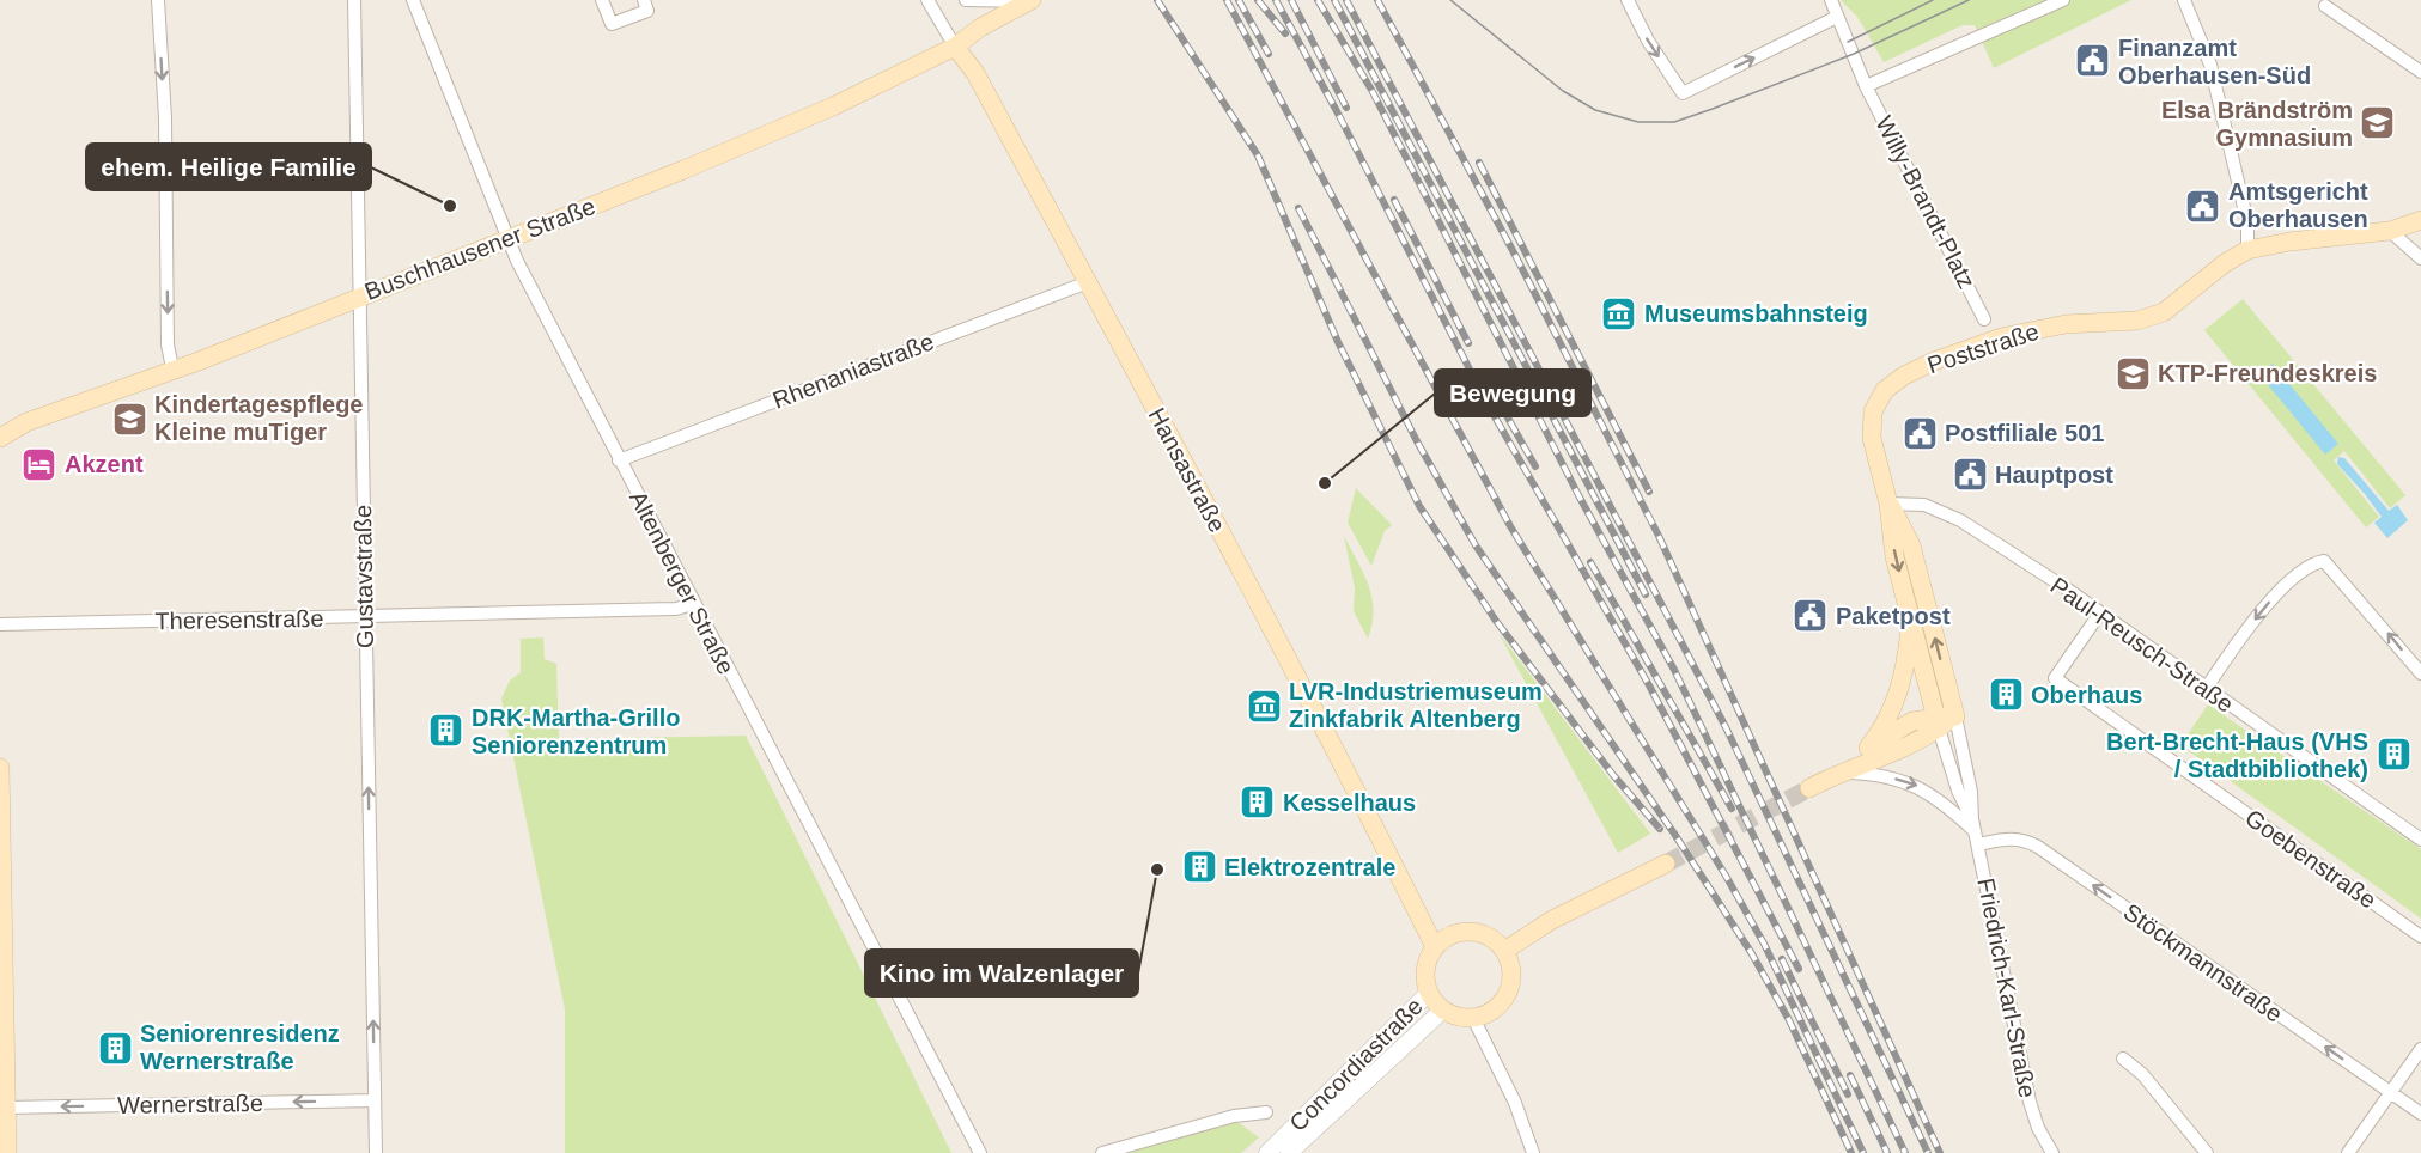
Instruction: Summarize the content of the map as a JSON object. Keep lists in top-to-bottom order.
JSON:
{
  "streets": {
    "main road": [
      "Buschhausener Straße",
      "Poststraße",
      "Hansastraße",
      "Friedrich-Karl-Straße",
      "Concordiastraße"
    ],
    "street": [
      "Willy-Brandt-Platz",
      "Rhenaniastraße",
      "Gustavstraße",
      "Altenberger Straße",
      "Theresenstraße",
      "Paul-Reusch-Straße",
      "Goebenstraße",
      "Stöckmannstraße",
      "Wernerstraße"
    ]
  },
  "crossings": [
    ["Buschhausener Straße", "Hansastraße"],
    ["Buschhausener Straße", "Gustavstraße"],
    ["Buschhausener Straße", "Altenberger Straße"],
    ["Poststraße", "Friedrich-Karl-Straße"],
    ["Rhenaniastraße", "Hansastraße"],
    ["Rhenaniastraße", "Altenberger Straße"],
    ["Hansastraße", "Concordiastraße"],
    ["Gustavstraße", "Theresenstraße"],
    ["Gustavstraße", "Wernerstraße"],
    ["Altenberger Straße", "Theresenstraße"],
    ["Paul-Reusch-Straße", "Goebenstraße"],
    ["Paul-Reusch-Straße", "Friedrich-Karl-Straße"],
    ["Stöckmannstraße", "Friedrich-Karl-Straße"]
  ],
  "one_way": ["Gustavstraße", "Stöckmannstraße", "Wernerstraße"],
  "places": {
    "public building": [
      "Finanzamt Oberhausen-Süd",
      "Amtsgericht Oberhausen",
      "Postfiliale 501",
      "Hauptpost",
      "Paketpost"
    ],
    "school or university": ["Elsa Brändström Gymnasium", "KTP-Freundeskreis", "Kindertagespflege Kleine muTiger"],
    "other": ["ehem. Heilige Familie", "Bewegung", "Kino im Walzenlager"],
    "museum": ["Museumsbahnsteig", "LVR-Industriemuseum Zinkfabrik Altenberg"],
    "hotel": ["Akzent"],
    "building": [
      "Oberhaus",
      "DRK-Martha-Grillo Seniorenzentrum",
      "Bert-Brecht-Haus (VHS / Stadtbibliothek)",
      "Kesselhaus",
      "Elektrozentrale",
      "Seniorenresidenz Wernerstraße"
    ]
  }
}
